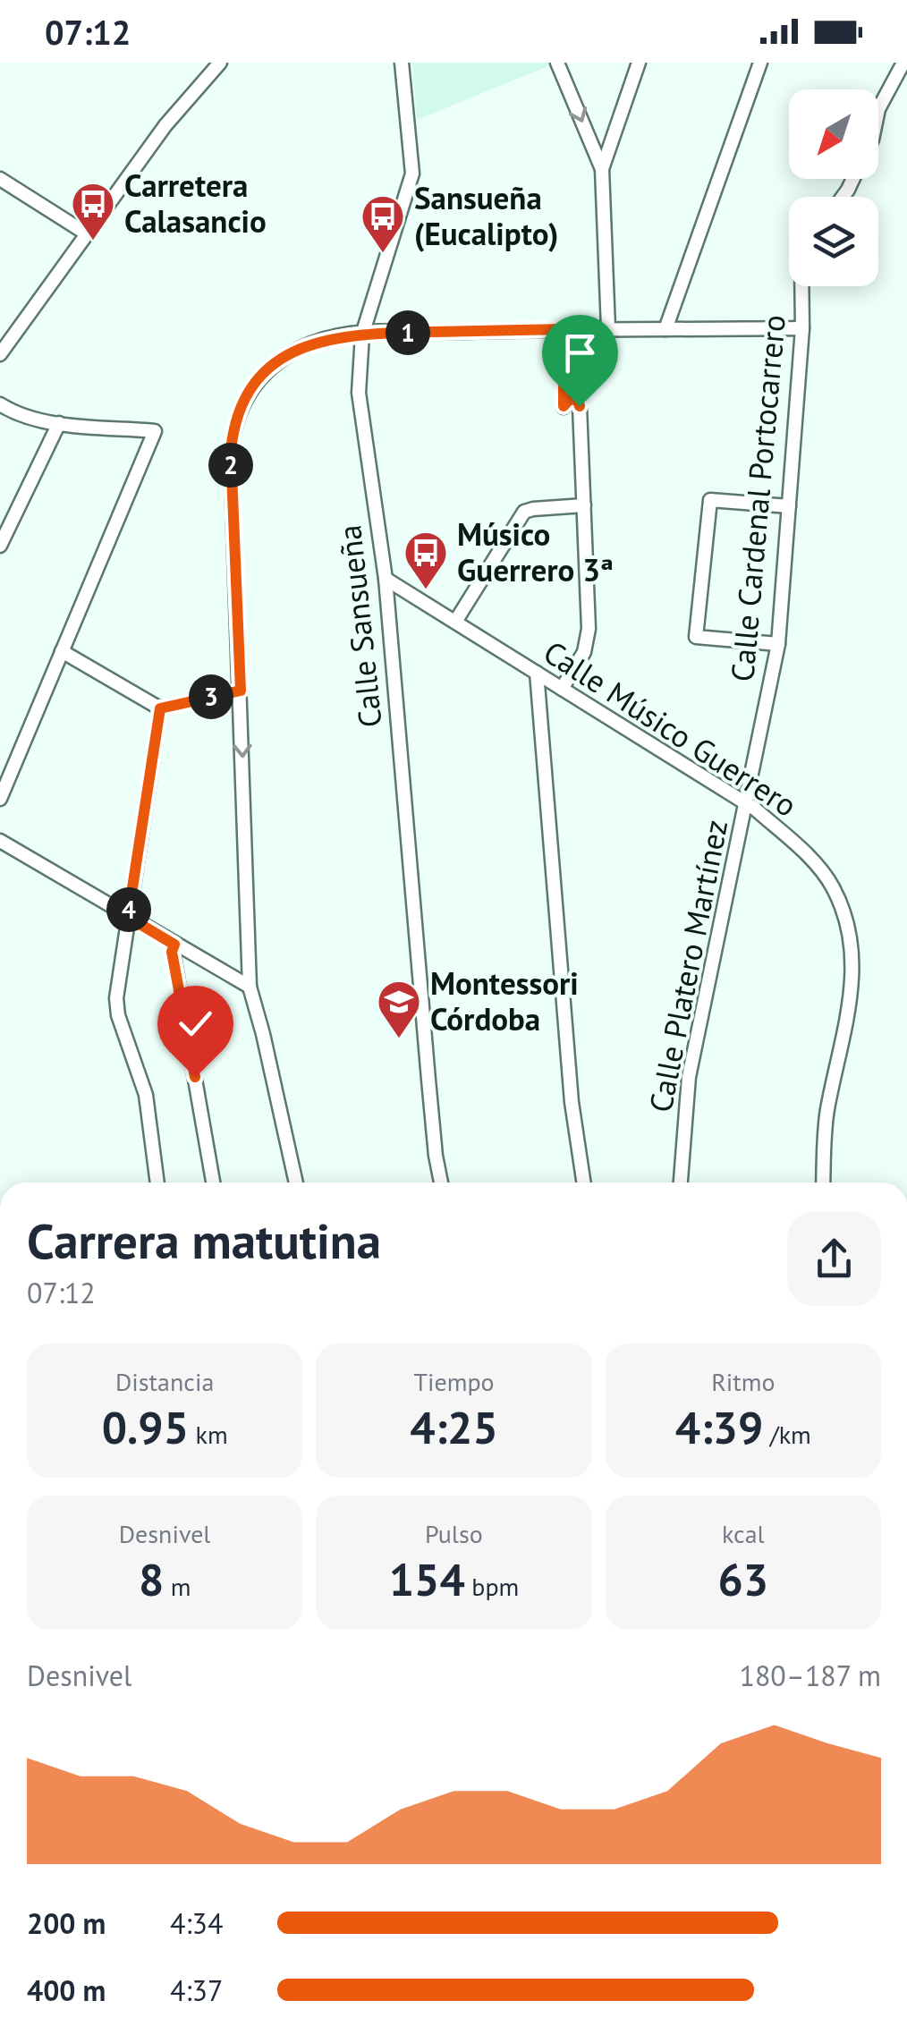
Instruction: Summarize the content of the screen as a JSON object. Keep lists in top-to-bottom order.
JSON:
{
  "streets": {
    "street": [
      "Calle Cardenal Portocarrero",
      "Calle Sansueña",
      "Calle Músico Guerrero",
      "Calle Platero Martínez"
    ]
  },
  "crossings": [
    ["Calle Cardenal Portocarrero", "Calle Músico Guerrero"],
    ["Calle Cardenal Portocarrero", "Calle Platero Martínez"],
    ["Calle Sansueña", "Calle Músico Guerrero"],
    ["Calle Músico Guerrero", "Calle Platero Martínez"]
  ],
  "places": {
    "bus stop": ["Carretera Calasancio", "Sansueña (Eucalipto)", "Músico Guerrero 3ª"],
    "school or university": ["Montessori Córdoba"]
  },
  "north": "bottom left",
  "page": {
    "status": "07:12",
    "pins": [
      "1",
      "2",
      "3",
      "4"
    ],
    "heading": ["Carrera matutina", "07:12"],
    "stats": [
      ["Distancia", "0.95 km"],
      ["Tiempo", "4:25"],
      ["Ritmo", "4:39 /km"],
      ["Desnivel", "8 m"],
      ["Pulso", "154 bpm"],
      ["kcal", "63"]
    ],
    "chart": ["Desnivel", "180–187 m"],
    "list": [
      {
        "name": "200 m",
        "note": "4:34"
      },
      {
        "name": "400 m",
        "note": "4:37"
      }
    ]
  }
}
